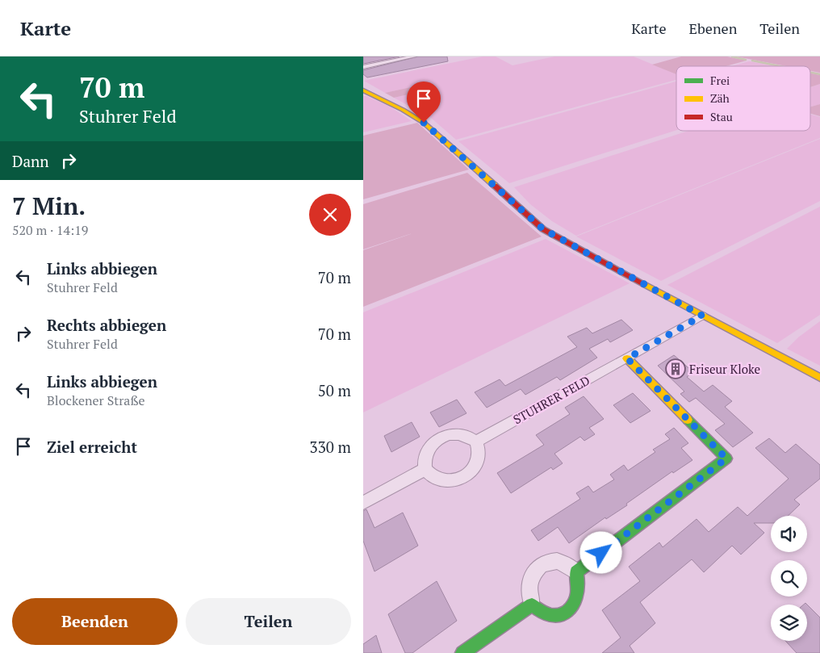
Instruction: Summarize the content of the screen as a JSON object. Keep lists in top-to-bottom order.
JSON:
{
  "streets": {
    "street": ["STUHRER FELD"]
  },
  "places": {
    "building": ["Friseur Kloke"]
  },
  "legend": ["Frei", "Zäh", "Stau"],
  "page": {
    "header": "Karte",
    "nav": ["Karte", "Ebenen", "Teilen"],
    "turn": ["70 m", "Stuhrer Feld"],
    "then": "Dann",
    "heading": ["7 Min.", "520 m · 14:19"],
    "list": [
      {
        "name": "Links abbiegen",
        "note": "Stuhrer Feld",
        "value": "70 m"
      },
      {
        "name": "Rechts abbiegen",
        "note": "Stuhrer Feld",
        "value": "70 m"
      },
      {
        "name": "Links abbiegen",
        "note": "Blockener Straße",
        "value": "50 m"
      },
      {
        "name": "Ziel erreicht",
        "value": "330 m"
      }
    ],
    "buttons": ["Beenden", "Teilen"]
  }
}
